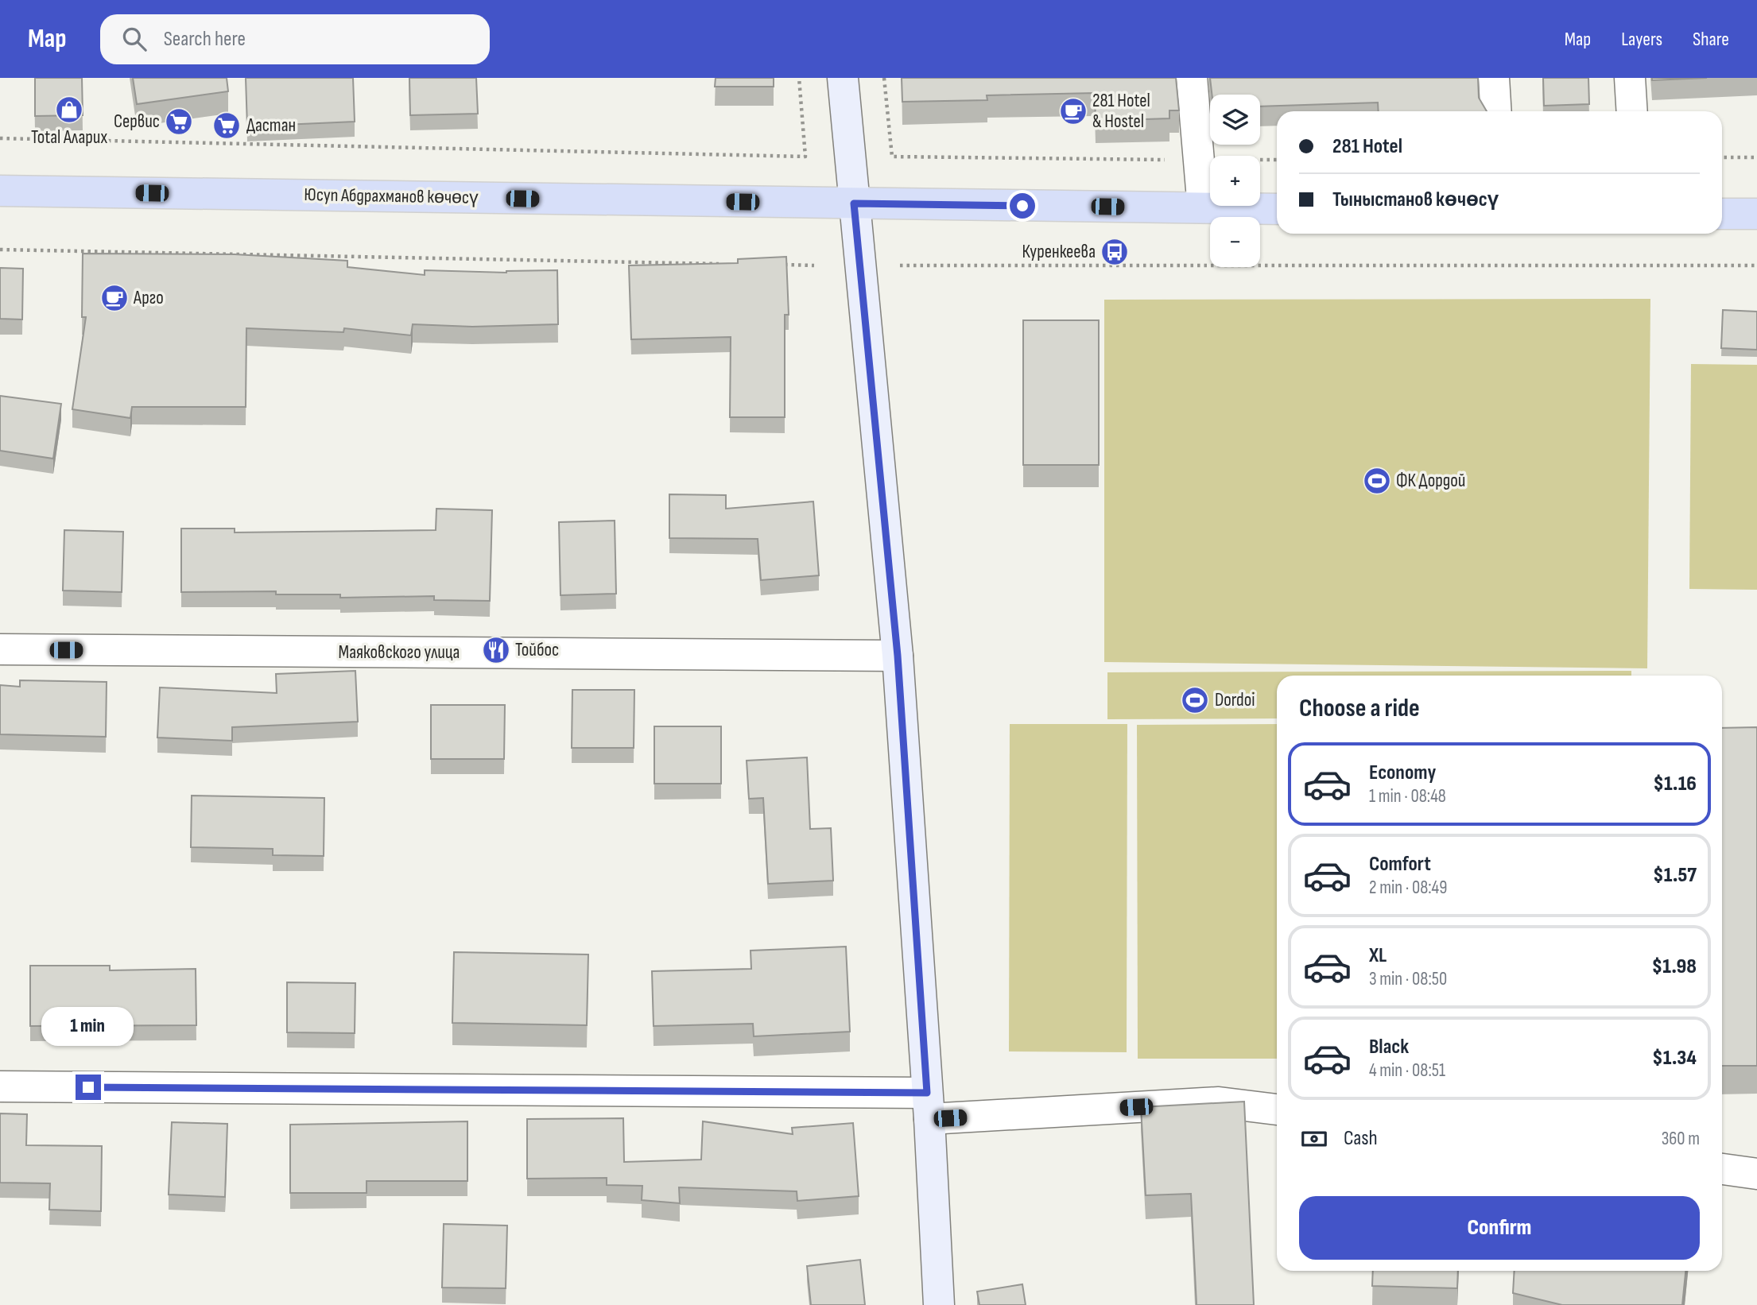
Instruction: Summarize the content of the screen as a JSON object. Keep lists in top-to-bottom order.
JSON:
{
  "streets": {
    "main road": ["Юсуп Абдрахманов көчөсү"],
    "street": ["Маяковского улица"]
  },
  "places": {
    "shop": ["Total Аларих"],
    "cafe": ["281 Hotel & Hostel", "Арго"],
    "supermarket": ["Сервис", "Дастан"],
    "bus stop": ["Куренкеева"],
    "sports": ["ФК Дордой", "Dordoi"],
    "restaurant": ["Тойбос"]
  },
  "page": {
    "header": "Map",
    "search": "Search here",
    "nav": ["Map", "Layers", "Share"],
    "map_buttons": ["+", "−"],
    "banner": ["281 Hotel", "Тыныстанов көчөсү"],
    "heading": "Choose a ride",
    "list": [
      {
        "name": "Economy",
        "note": "1 min · 08:48",
        "value": "$1.16"
      },
      {
        "name": "Comfort",
        "note": "2 min · 08:49",
        "value": "$1.57"
      },
      {
        "name": "XL",
        "note": "3 min · 08:50",
        "value": "$1.98"
      },
      {
        "name": "Black",
        "note": "4 min · 08:51",
        "value": "$1.34"
      }
    ],
    "bubble": "1 min",
    "pay": ["Cash", "360 m"],
    "buttons": "Confirm"
  }
}
